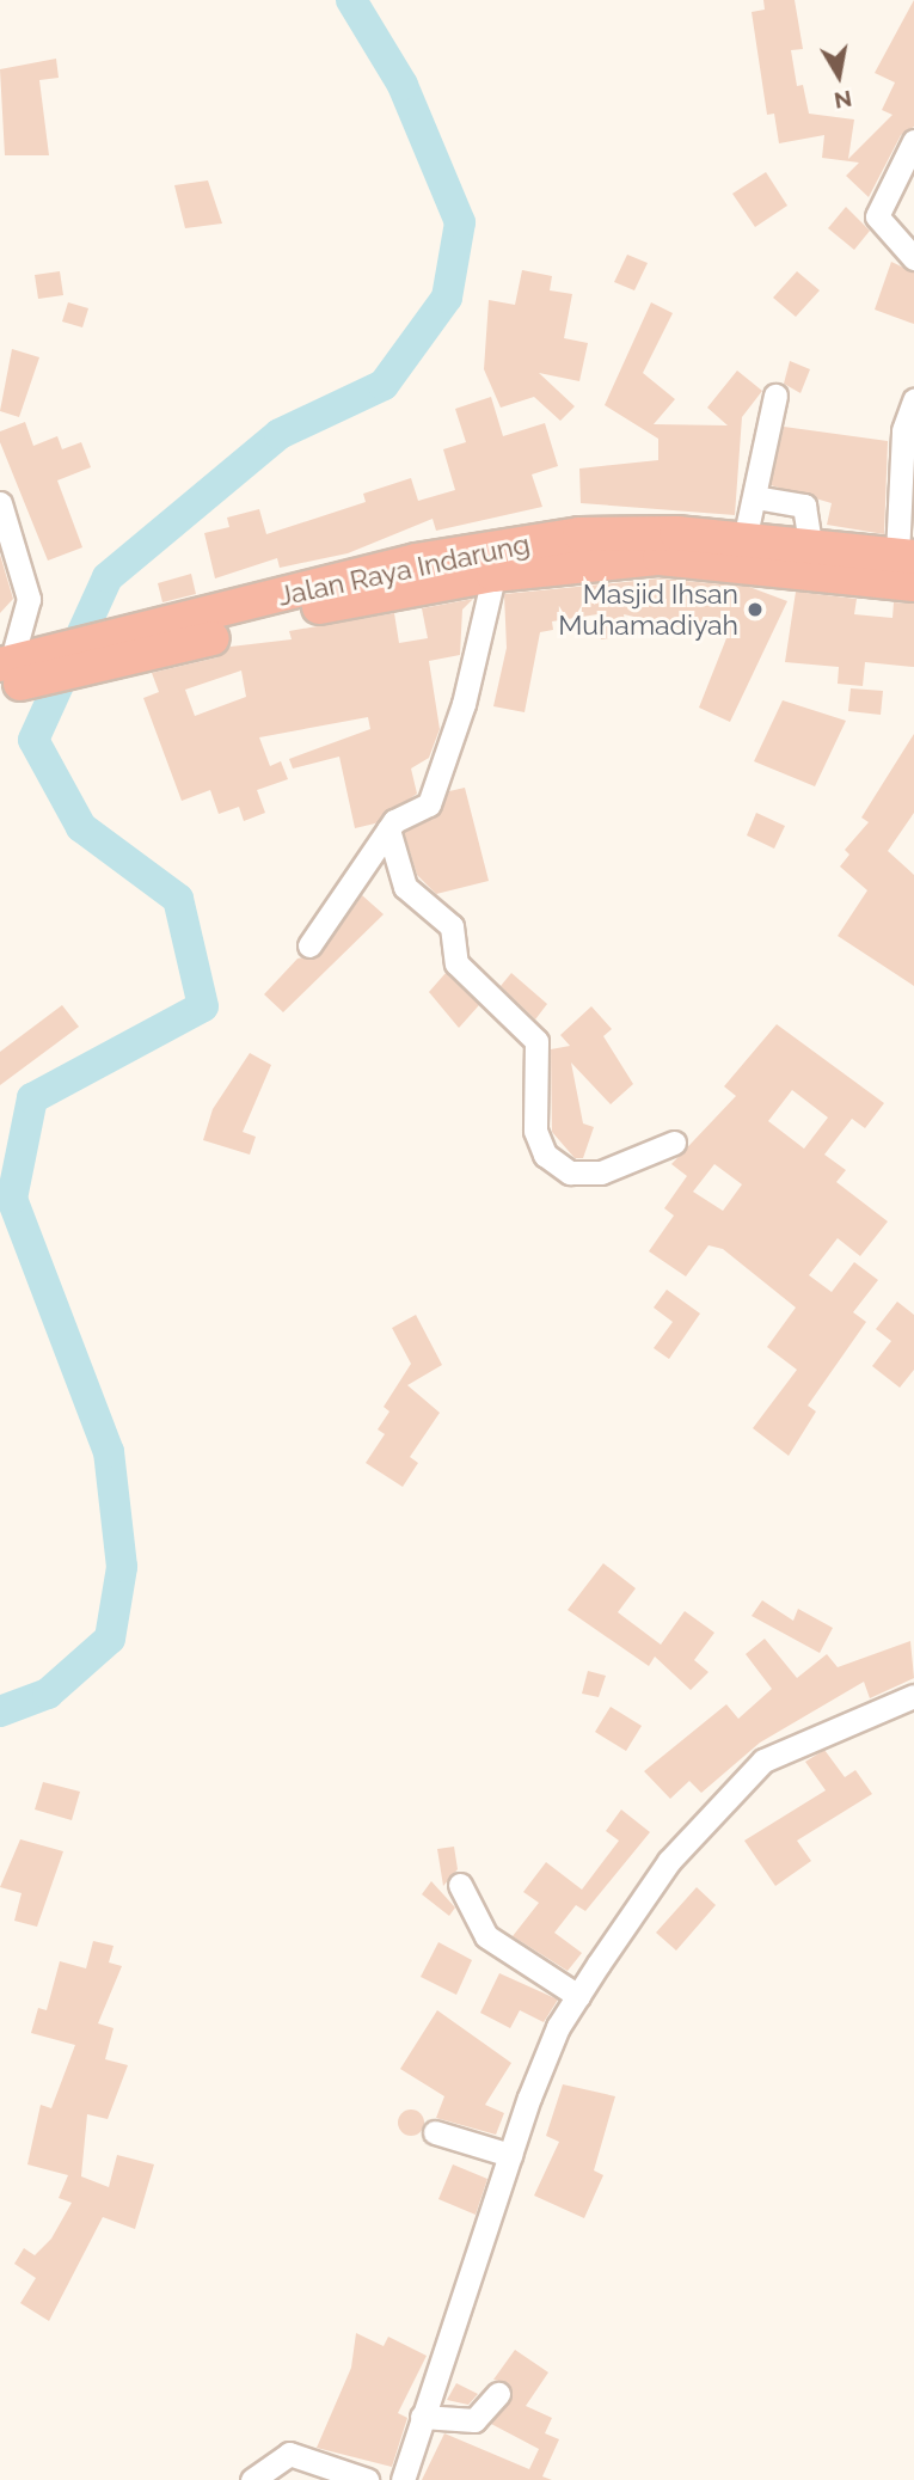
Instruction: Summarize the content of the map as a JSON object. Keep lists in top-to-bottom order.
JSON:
{
  "streets": {
    "highway": ["Jalan Raya Indarung"]
  },
  "places": ["Masjid Ihsan Muhamadiyah"],
  "north": "bottom"
}
